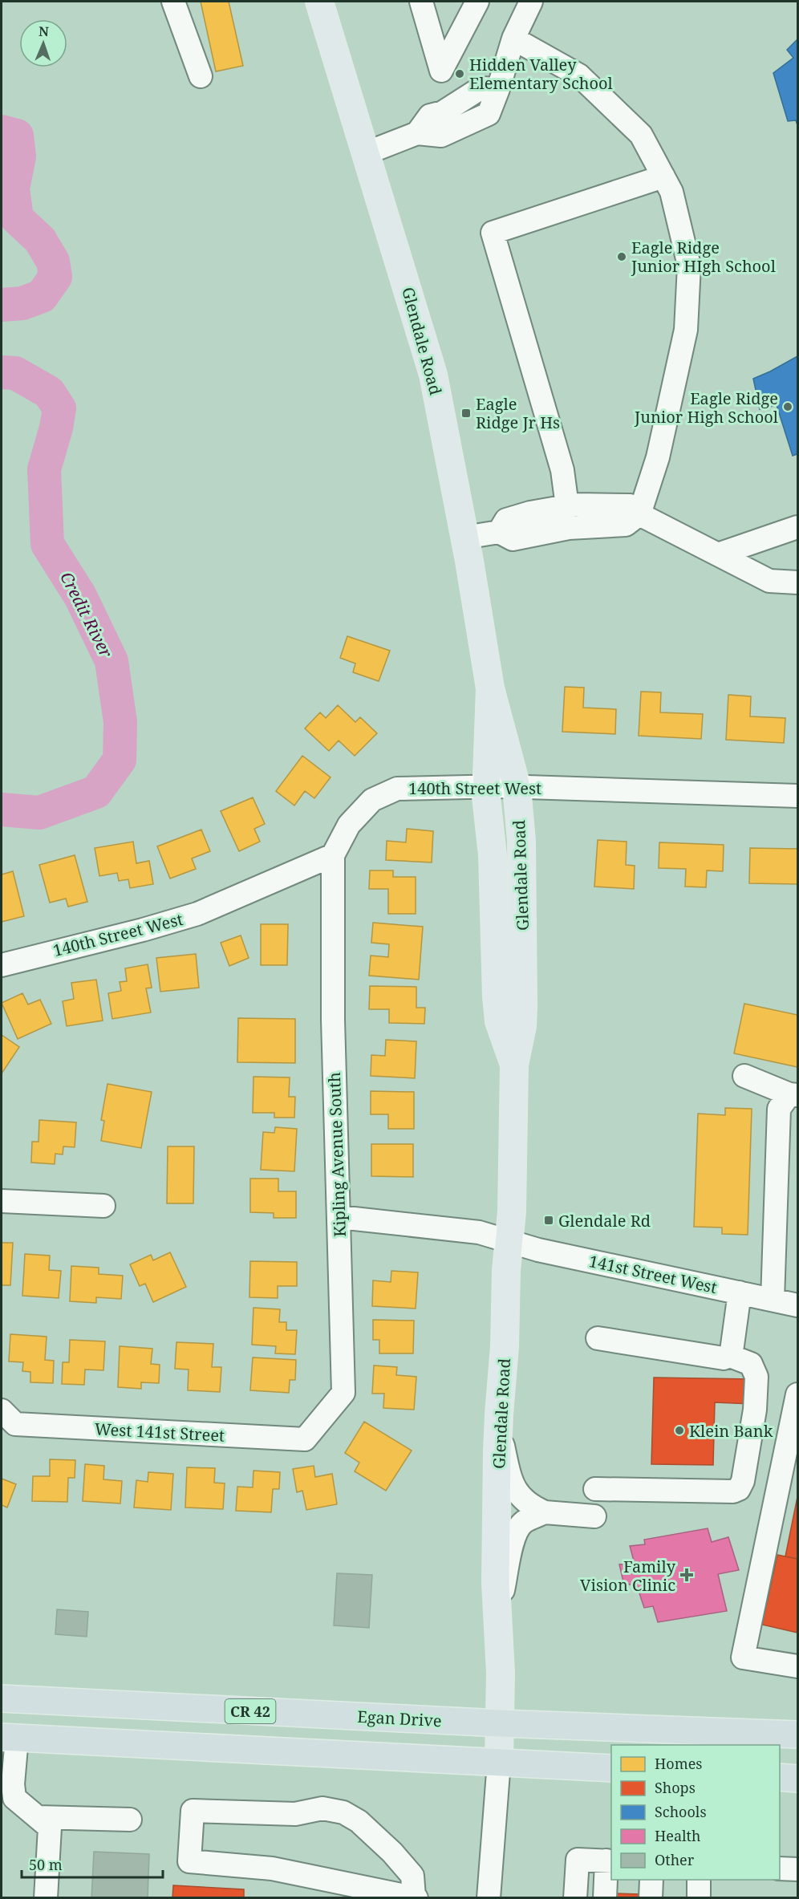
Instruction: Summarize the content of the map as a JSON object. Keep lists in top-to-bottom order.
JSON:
{
  "streets": {
    "highway": ["CR 42", "Egan Drive"],
    "main road": ["Glendale Road"],
    "street": [
      "140th Street West",
      "Kipling Avenue South",
      "141st Street West",
      "West 141st Street"
    ]
  },
  "crossings": [
    ["Glendale Road", "140th Street West"],
    ["Glendale Road", "141st Street West"],
    ["Glendale Road", "Egan Drive"],
    ["140th Street West", "Kipling Avenue South"],
    ["Kipling Avenue South", "West 141st Street"]
  ],
  "water": ["Credit River"],
  "places": {
    "other": [
      "Hidden Valley Elementary School",
      "Eagle Ridge Junior HIgh School",
      "Eagle Ridge Junior High School",
      "Klein Bank"
    ],
    "transit": ["Eagle Ridge Jr Hs", "Glendale Rd"],
    "health": ["Family Vision Clinic"]
  },
  "legend": [
    "Homes",
    "Shops",
    "Schools",
    "Health",
    "Other"
  ],
  "scale_bar": "50 m",
  "north": "top"
}
